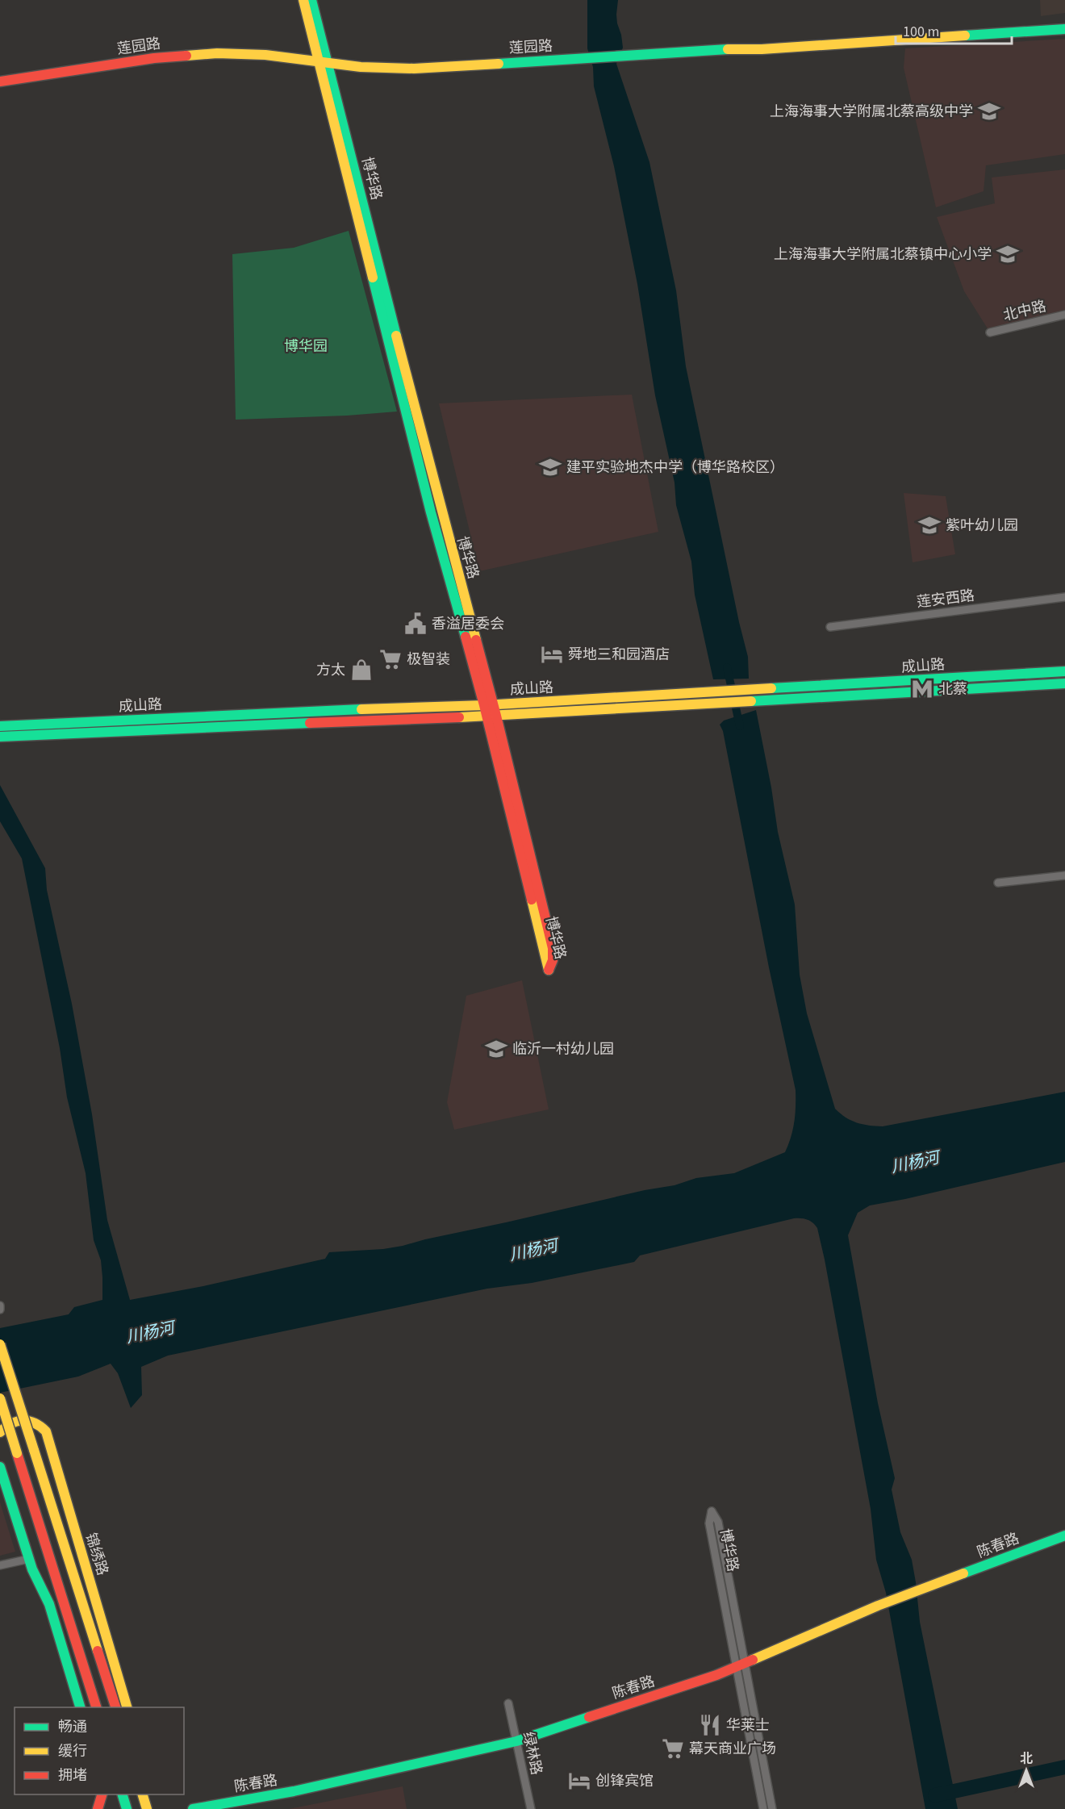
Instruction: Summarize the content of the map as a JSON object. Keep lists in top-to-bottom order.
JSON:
{
  "streets": {
    "main road": [
      "莲园路",
      "博华路",
      "成山路",
      "陈春路",
      "锦绣路"
    ],
    "street": ["北中路", "莲安西路", "绿林路"]
  },
  "crossings": [
    ["莲园路", "博华路"],
    ["博华路", "成山路"],
    ["博华路", "陈春路"],
    ["陈春路", "绿林路"]
  ],
  "water": ["川杨河"],
  "parks": ["博华园"],
  "places": {
    "school or university": [
      "上海海事大学附属北蔡高级中学",
      "上海海事大学附属北蔡镇中心小学",
      "建平实验地杰中学（博华路校区）",
      "紫叶幼儿园",
      "临沂一村幼儿园"
    ],
    "public building": ["香溢居委会"],
    "hotel": ["舜地三和园酒店", "创锋宾馆"],
    "supermarket": ["极智装", "幕天商业广场"],
    "shop": ["方太"],
    "metro station": ["北蔡"],
    "restaurant": ["华莱士"]
  },
  "legend": ["畅通", "缓行", "拥堵"],
  "scale_bar": "100 m",
  "north": "top"
}
